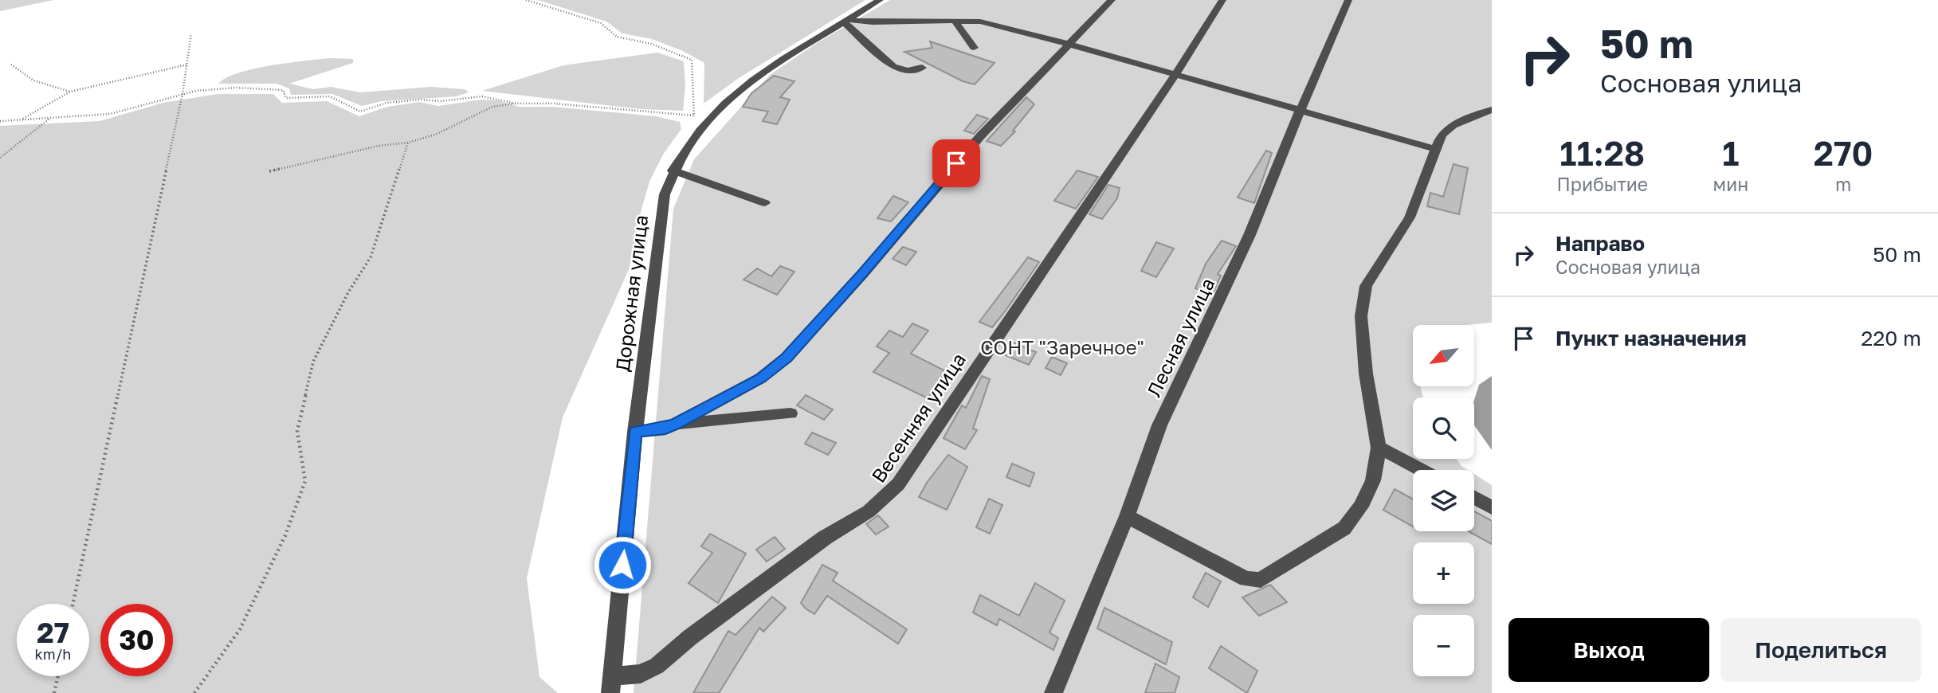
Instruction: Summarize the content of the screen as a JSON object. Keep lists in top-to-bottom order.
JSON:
{
  "streets": {
    "street": ["Дорожная улица", "Лесная улица", "Весенняя улица"]
  },
  "crossings": [
    ["Дорожная улица", "Весенняя улица"]
  ],
  "parks": ["СОНТ \"Заречное\""],
  "north": "bottom left",
  "page": {
    "turn": ["50 m", "Сосновая улица"],
    "eta": [
      "11:28",
      "Прибытие",
      "1",
      "мин",
      "270",
      "m"
    ],
    "list": [
      {
        "name": "Направо",
        "note": "Сосновая улица",
        "value": "50 m"
      },
      {
        "name": "Пункт назначения",
        "value": "220 m"
      }
    ],
    "map_buttons": ["+", "−"],
    "speed": "27 km/h",
    "limit": "30",
    "buttons": ["Выход", "Поделиться"]
  }
}
